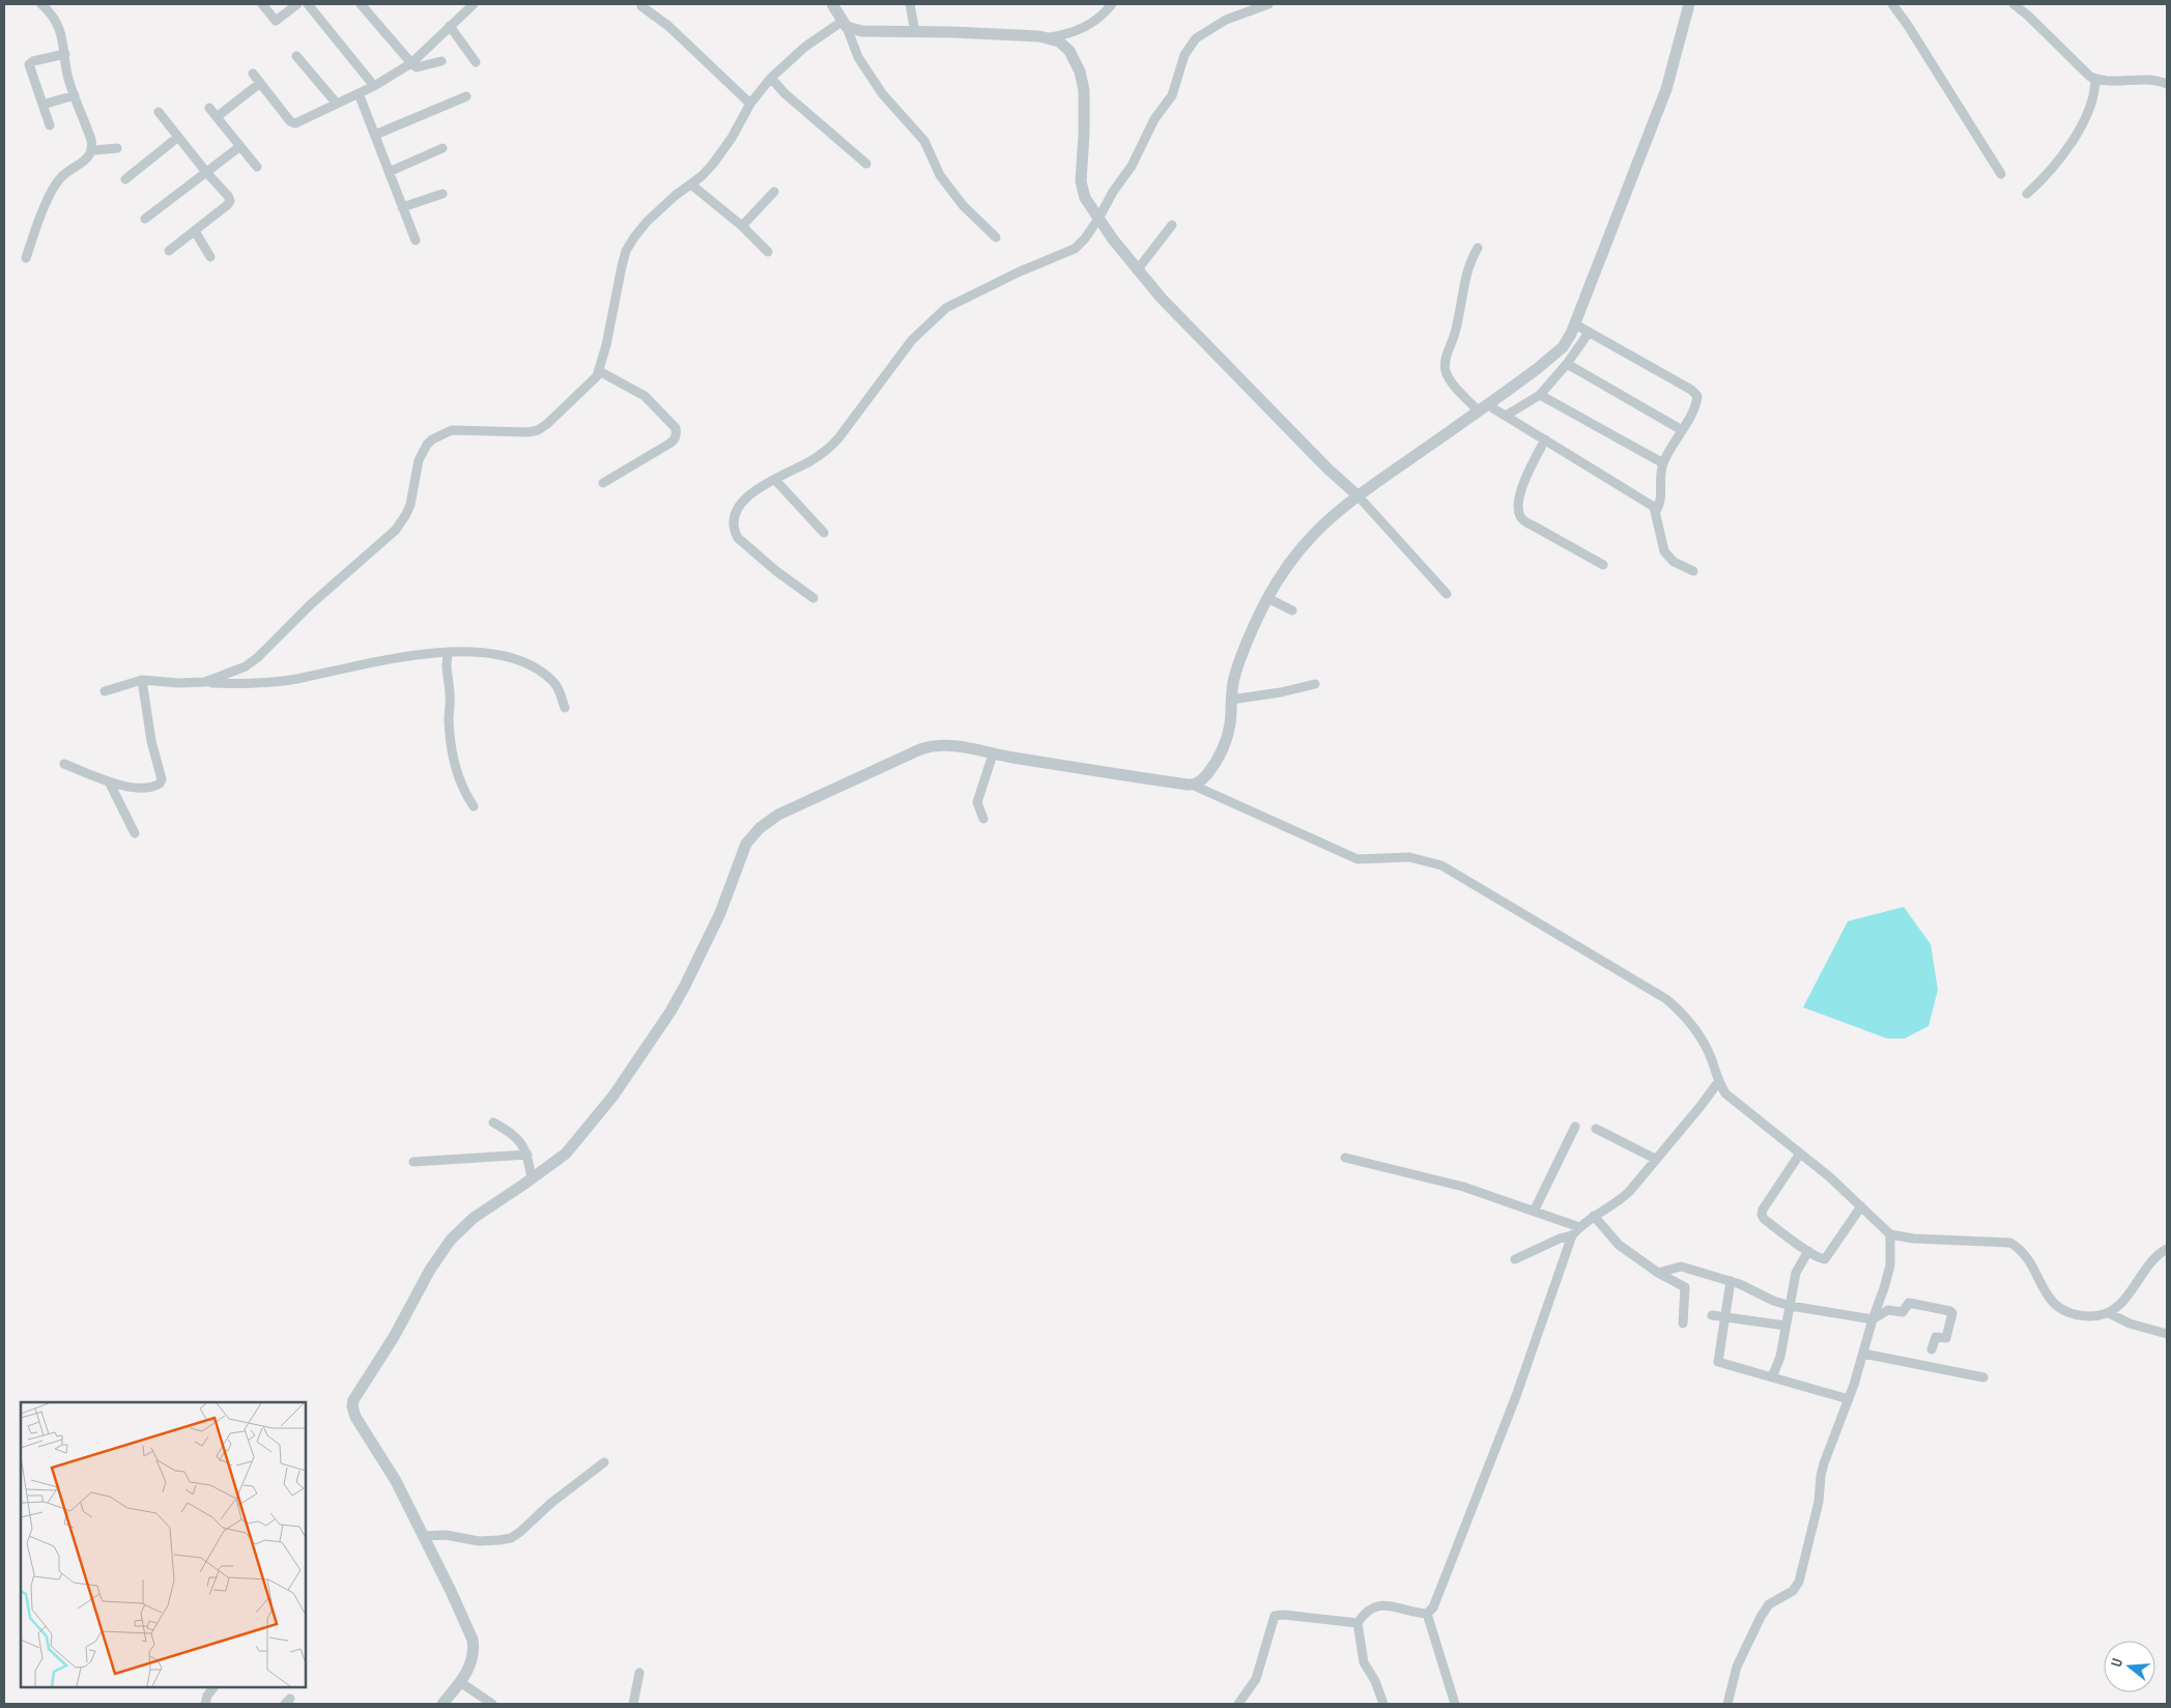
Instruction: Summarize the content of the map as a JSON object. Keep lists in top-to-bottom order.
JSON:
{
  "north": "left"
}
